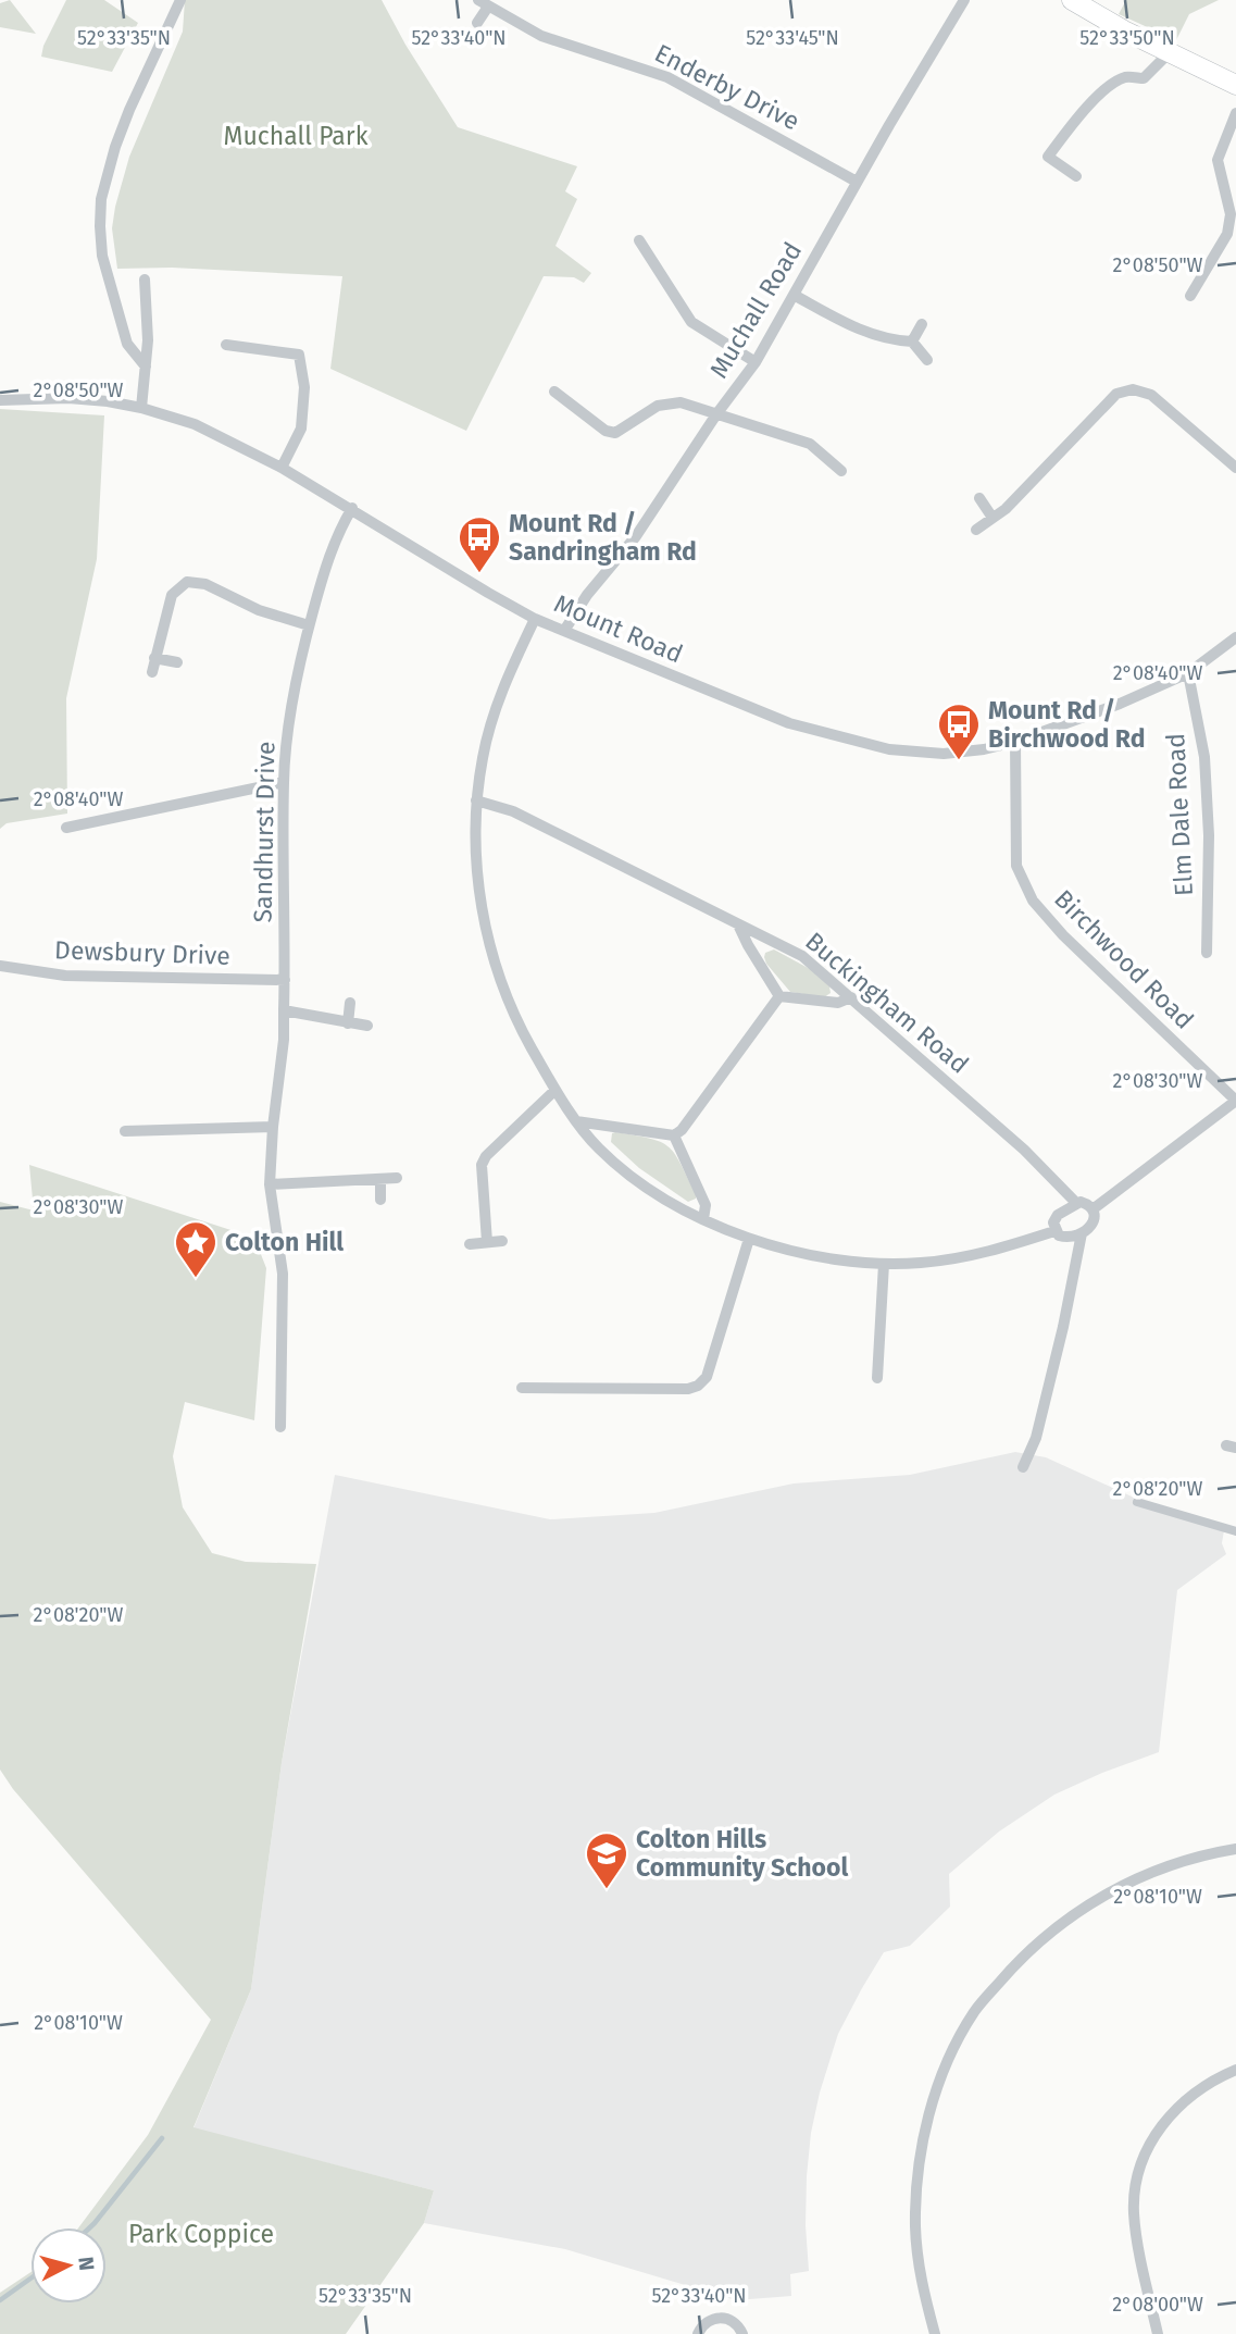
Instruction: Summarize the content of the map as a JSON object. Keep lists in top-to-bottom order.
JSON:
{
  "streets": {
    "street": [
      "Enderby Drive",
      "Muchall Road",
      "Mount Road",
      "Elm Dale Road",
      "Sandhurst Drive",
      "Dewsbury Drive",
      "Birchwood Road",
      "Buckingham Road"
    ]
  },
  "crossings": [
    ["Enderby Drive", "Muchall Road"],
    ["Muchall Road", "Mount Road"],
    ["Mount Road", "Elm Dale Road"],
    ["Mount Road", "Sandhurst Drive"],
    ["Mount Road", "Birchwood Road"],
    ["Sandhurst Drive", "Dewsbury Drive"]
  ],
  "parks": ["Muchall Park", "Park Coppice"],
  "places": {
    "bus stop": ["Mount Rd / Sandringham Rd", "Mount Rd / Birchwood Rd"],
    "place": ["Colton Hill"],
    "school or university": ["Colton Hills Community School"]
  },
  "north": "right",
  "coordinates": [
    "52°33'35\"N",
    "52°33'40\"N",
    "52°33'45\"N",
    "52°33'50\"N",
    "2°08'50\"W",
    "2°08'40\"W",
    "2°08'30\"W",
    "2°08'20\"W",
    "2°08'10\"W",
    "2°08'00\"W"
  ]
}
